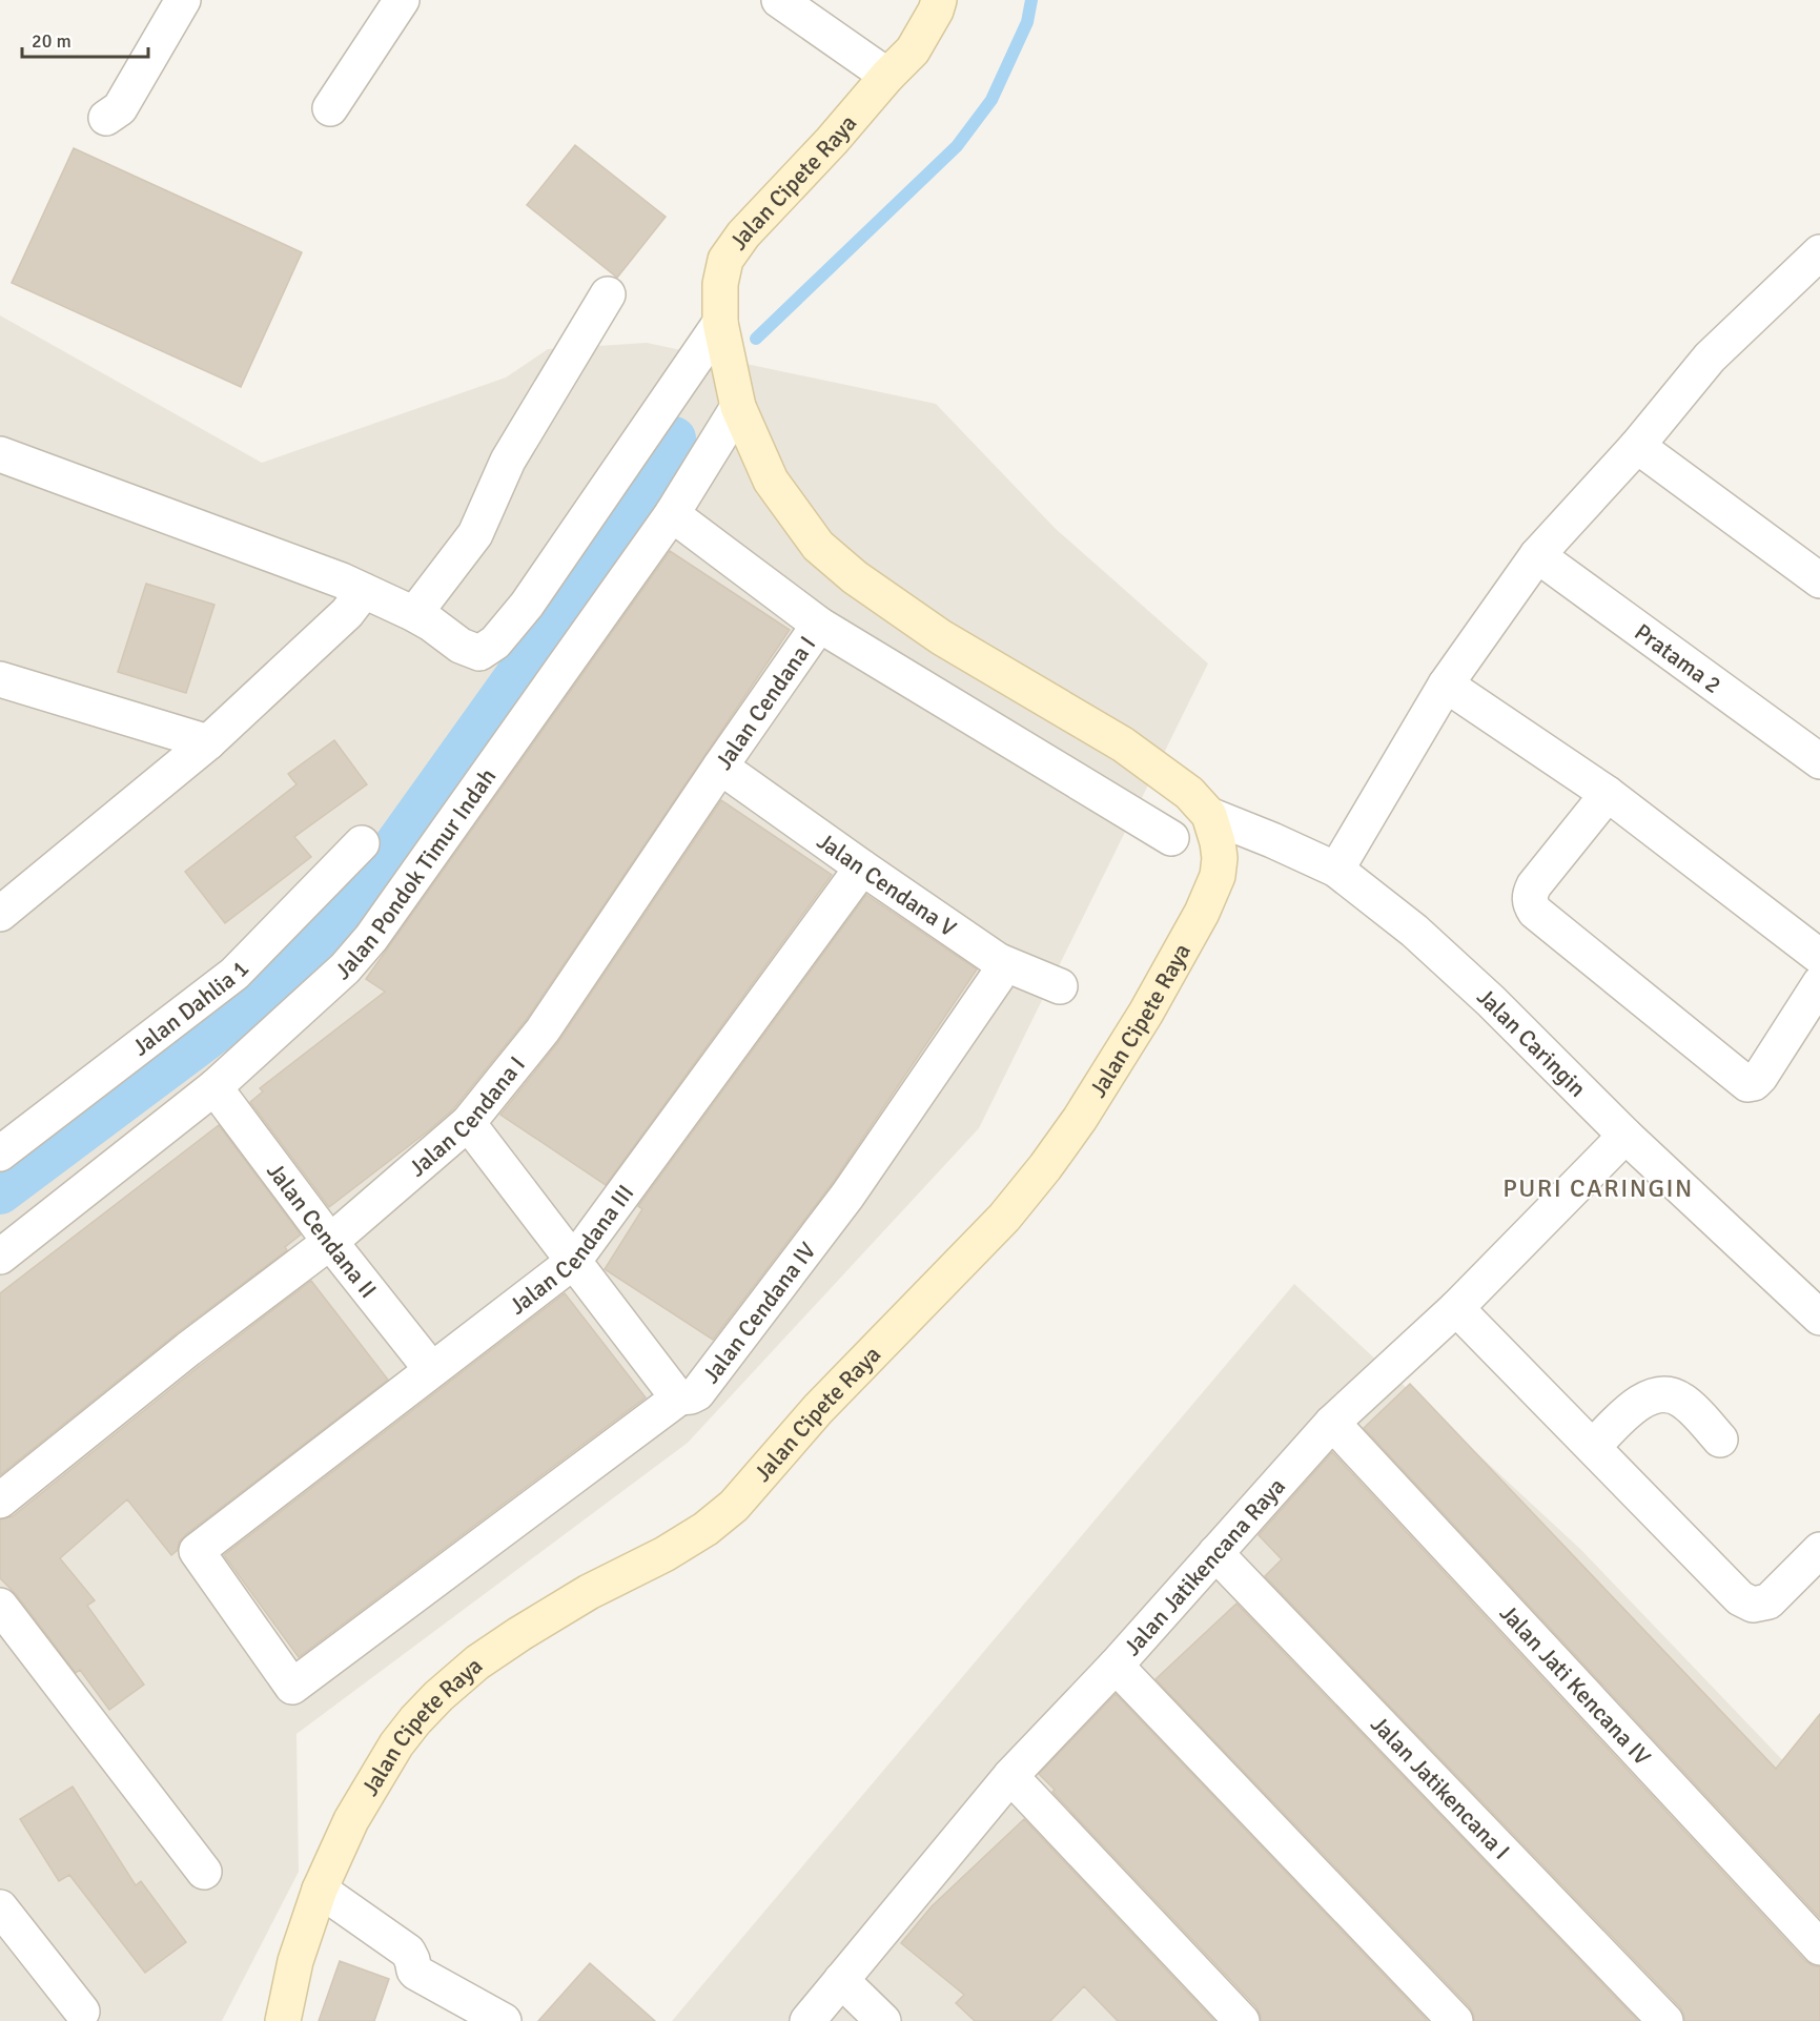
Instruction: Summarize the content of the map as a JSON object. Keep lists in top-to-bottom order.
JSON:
{
  "streets": {
    "main road": ["Jalan Cipete Raya"],
    "street": [
      "Pratama 2",
      "Jalan Cendana I",
      "Jalan Pondok Timur Indah",
      "Jalan Cendana V",
      "Jalan Dahlia 1",
      "Jalan Caringin",
      "Jalan Cendana II",
      "Jalan Cendana III",
      "Jalan Cendana IV",
      "Jalan Jatikencana Raya",
      "Jalan Jati Kencana IV",
      "Jalan Jatikencana I"
    ]
  },
  "crossings": [
    ["Jalan Cipete Raya", "Jalan Pondok Timur Indah"],
    ["Jalan Cipete Raya", "Jalan Caringin"],
    ["Jalan Cendana I", "Jalan Cendana V"],
    ["Jalan Cendana I", "Jalan Cendana II"],
    ["Jalan Cendana I", "Jalan Cendana IV"],
    ["Jalan Pondok Timur Indah", "Jalan Cendana II"],
    ["Jalan Cendana V", "Jalan Cendana III"],
    ["Jalan Cendana V", "Jalan Cendana IV"],
    ["Jalan Caringin", "Jalan Jatikencana Raya"],
    ["Jalan Cendana II", "Jalan Cendana III"],
    ["Jalan Cendana III", "Jalan Cendana IV"],
    ["Jalan Jatikencana Raya", "Jalan Jati Kencana IV"],
    ["Jalan Jatikencana Raya", "Jalan Jatikencana I"]
  ],
  "districts": ["PURI CARINGIN"],
  "scale_bar": "20 m"
}
